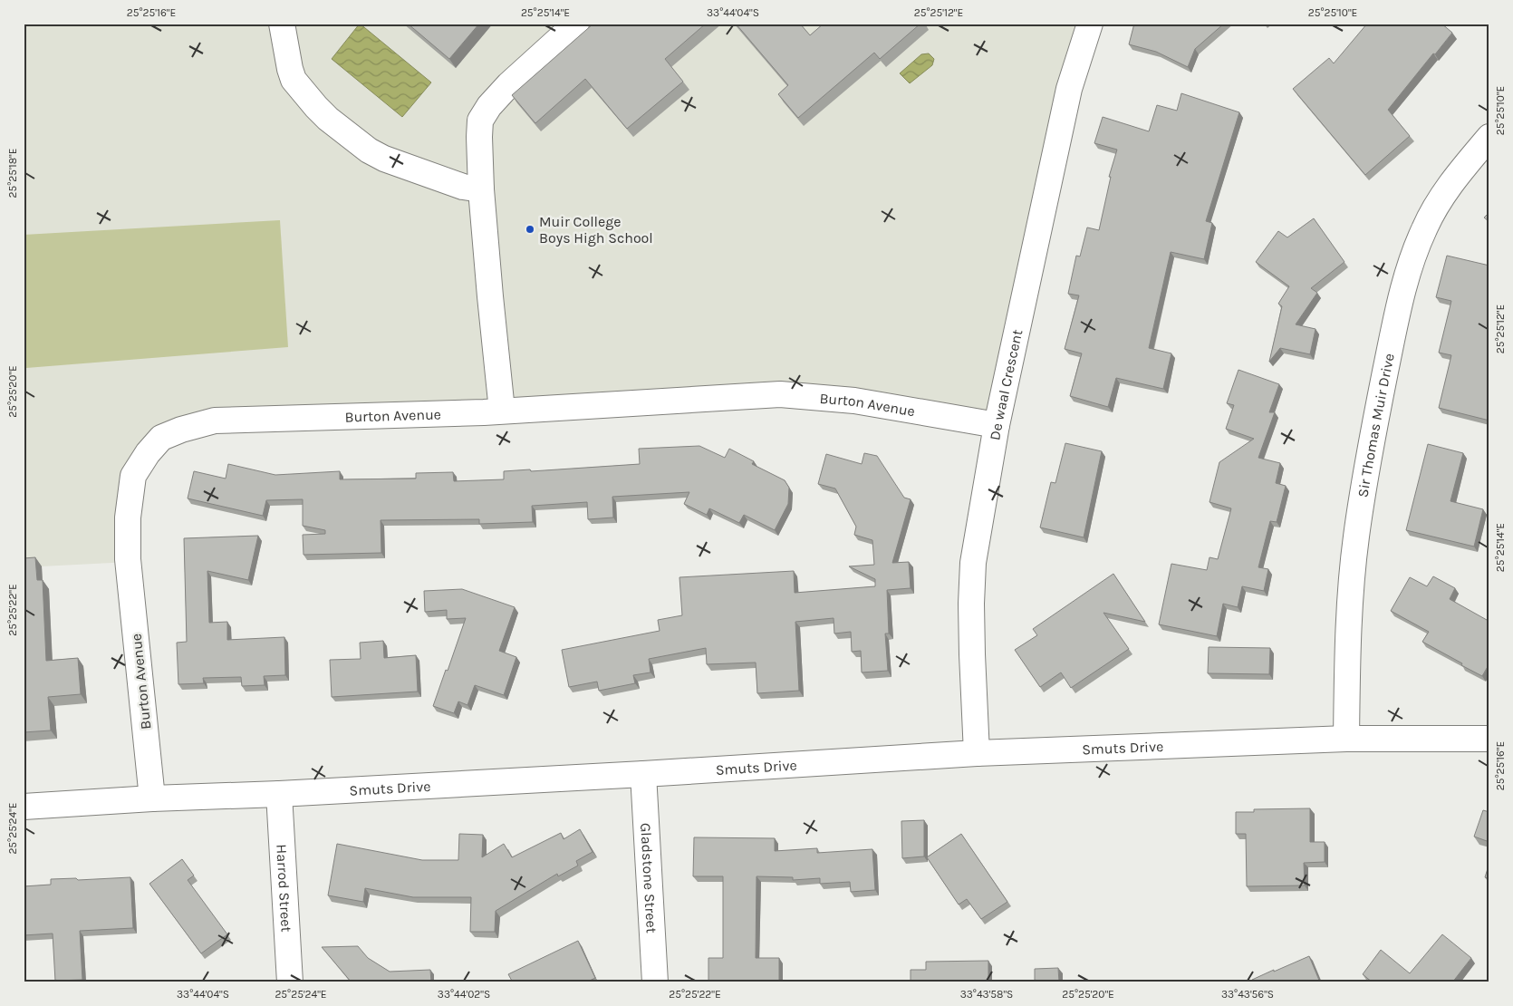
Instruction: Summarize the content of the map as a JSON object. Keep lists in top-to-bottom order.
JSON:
{
  "streets": {
    "street": [
      "De waal Crescent",
      "Burton Avenue",
      "Sir Thomas Muir Drive",
      "Smuts Drive",
      "Gladstone Street",
      "Harrod Street"
    ]
  },
  "crossings": [
    ["De waal Crescent", "Burton Avenue"],
    ["De waal Crescent", "Smuts Drive"],
    ["Burton Avenue", "Smuts Drive"],
    ["Sir Thomas Muir Drive", "Smuts Drive"],
    ["Smuts Drive", "Gladstone Street"],
    ["Smuts Drive", "Harrod Street"]
  ],
  "places": ["Muir College Boys High School"],
  "coordinates": [
    "25°25'16\"E",
    "25°25'14\"E",
    "33°44'04\"S",
    "25°25'12\"E",
    "25°25'10\"E",
    "25°25'18\"E",
    "25°25'20\"E",
    "25°25'22\"E",
    "25°25'24\"E",
    "33°44'02\"S",
    "33°43'58\"S",
    "33°43'56\"S"
  ]
}
